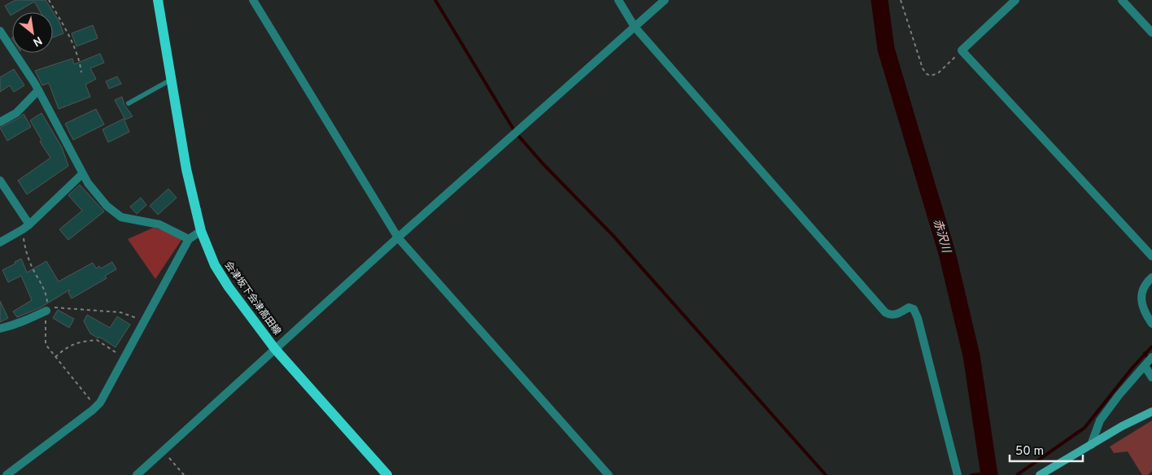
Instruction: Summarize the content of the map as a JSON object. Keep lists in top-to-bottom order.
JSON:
{
  "streets": {
    "main road": ["会津坂下会津高田線"]
  },
  "water": ["赤沢川"],
  "scale_bar": "50 m",
  "north": "bottom right"
}
